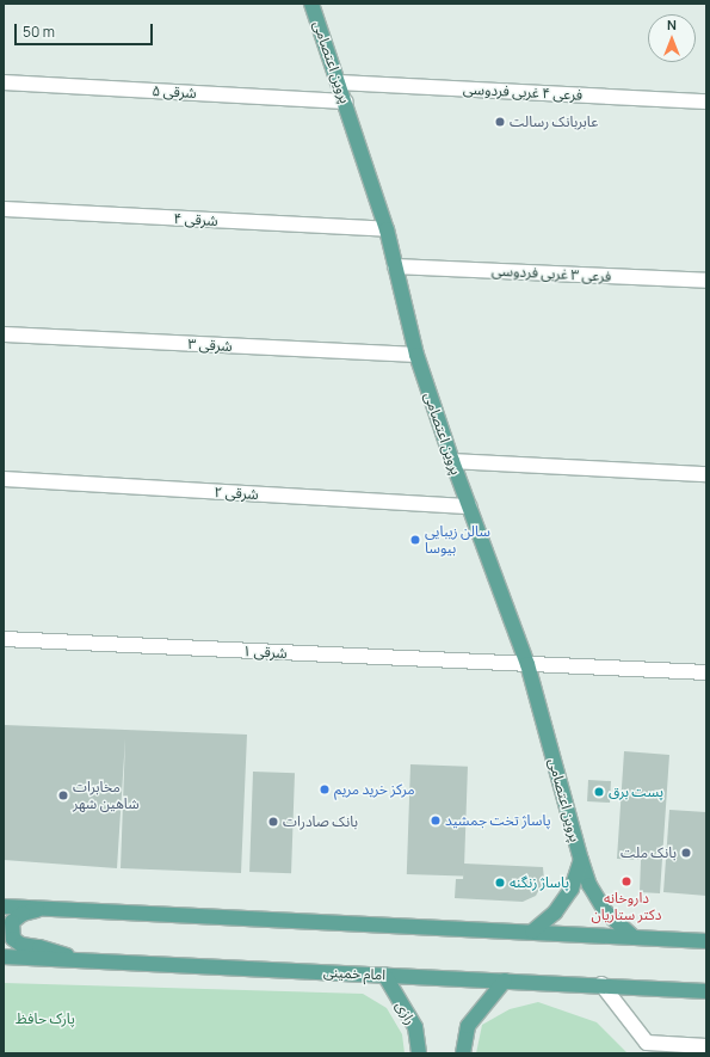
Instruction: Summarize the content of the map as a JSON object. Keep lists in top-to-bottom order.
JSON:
{
  "streets": {
    "main road": ["پروین اعتصامی", "امام خمینی", "رازی"],
    "street": [
      "۵ شرقی",
      "فرعی ۴ غربی فردوسی",
      "۴ شرقی",
      "فرعی ۳ غربی فردوسی",
      "۳ شرقی",
      "۲ شرقی",
      "۱ شرقی"
    ]
  },
  "crossings": [
    ["پروین اعتصامی", "۵ شرقی"],
    ["پروین اعتصامی", "فرعی ۴ غربی فردوسی"],
    ["پروین اعتصامی", "۴ شرقی"],
    ["پروین اعتصامی", "فرعی ۳ غربی فردوسی"],
    ["پروین اعتصامی", "۳ شرقی"],
    ["پروین اعتصامی", "۲ شرقی"],
    ["پروین اعتصامی", "۱ شرقی"],
    ["امام خمینی", "رازی"]
  ],
  "parks": ["پارک حافظ"],
  "places": [
    "عابربانک رسالت",
    "سالن زیبایی بیوسا",
    "مرکز خرید مریم",
    "پست برق",
    "مخابرات شاهین شهر",
    "پاساژ تخت جمشید",
    "بانک صادرات",
    "بانک ملت",
    "داروخانه دکتر ستاریان",
    "پاساژ زنگنه"
  ],
  "scale_bar": "50 m",
  "north": "top"
}
